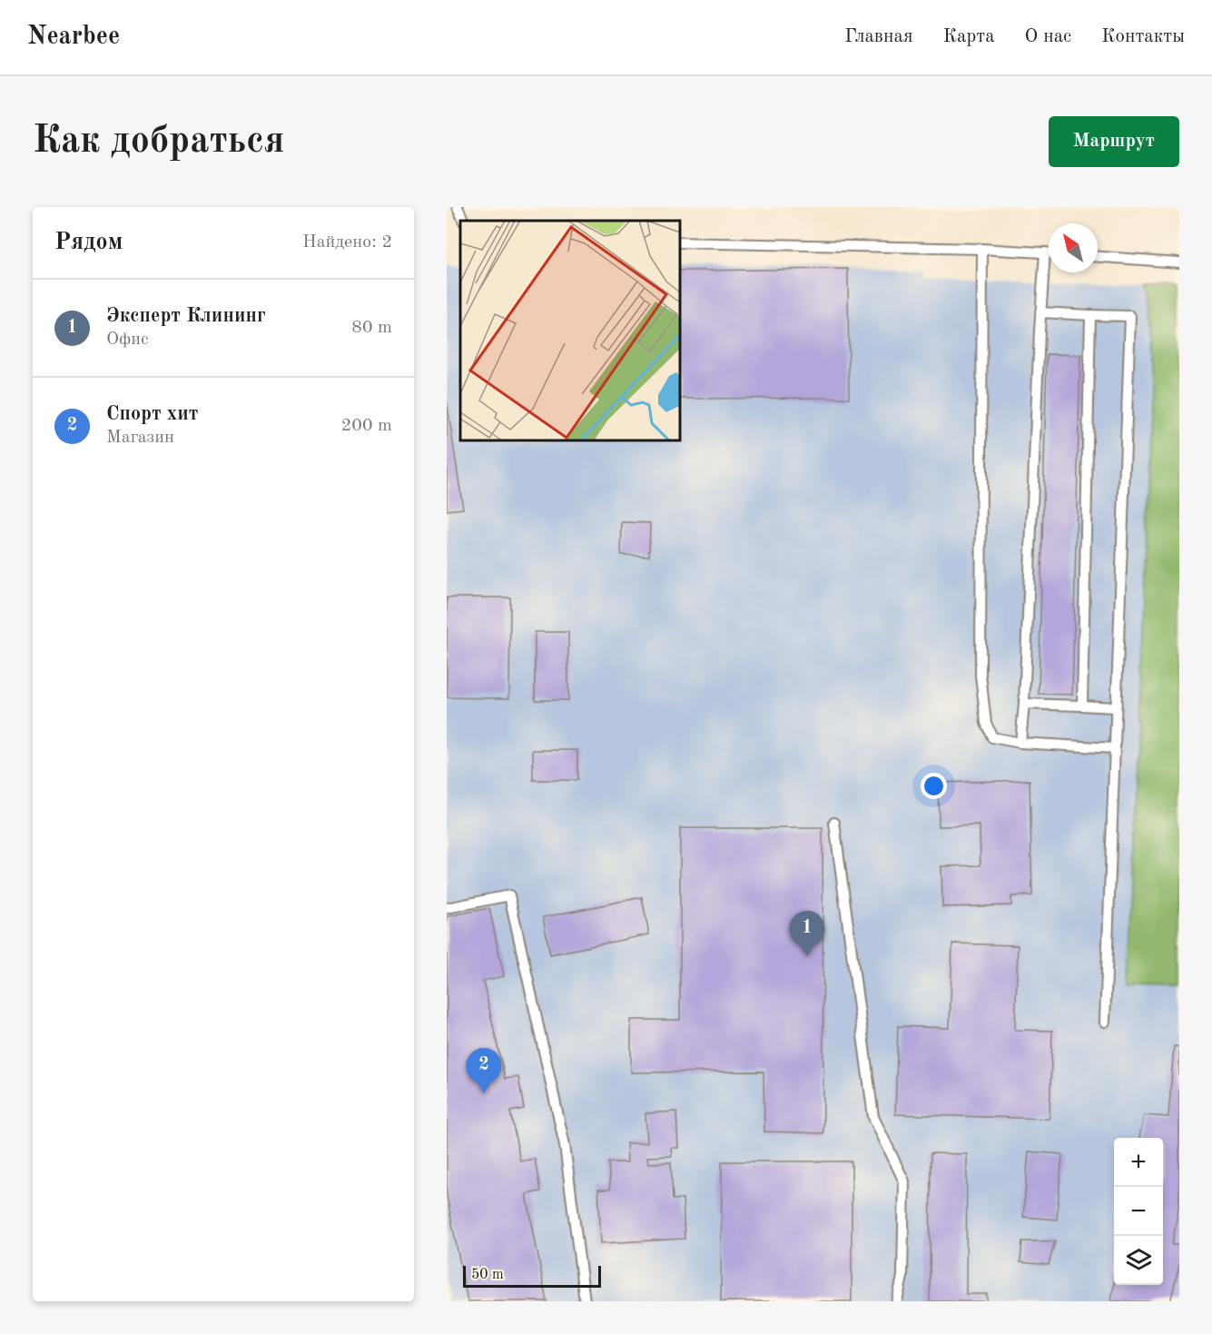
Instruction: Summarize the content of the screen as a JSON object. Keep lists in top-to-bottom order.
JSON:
{
  "scale_bar": "50 m",
  "north": "top left",
  "page": {
    "header": "Nearbee",
    "nav": [
      "Главная",
      "Карта",
      "О нас",
      "Контакты"
    ],
    "buttons": "Маршрут",
    "title": "Как добраться",
    "heading": ["Рядом", "Найдено: 2"],
    "list": [
      {
        "mark": "1",
        "name": "Эксперт Клининг",
        "note": "Офис",
        "value": "80 m"
      },
      {
        "mark": "2",
        "name": "Спорт хит",
        "note": "Магазин",
        "value": "200 m"
      }
    ],
    "pins": ["1", "2"],
    "map_buttons": ["+", "−"],
    "scale": "50 m"
  }
}
